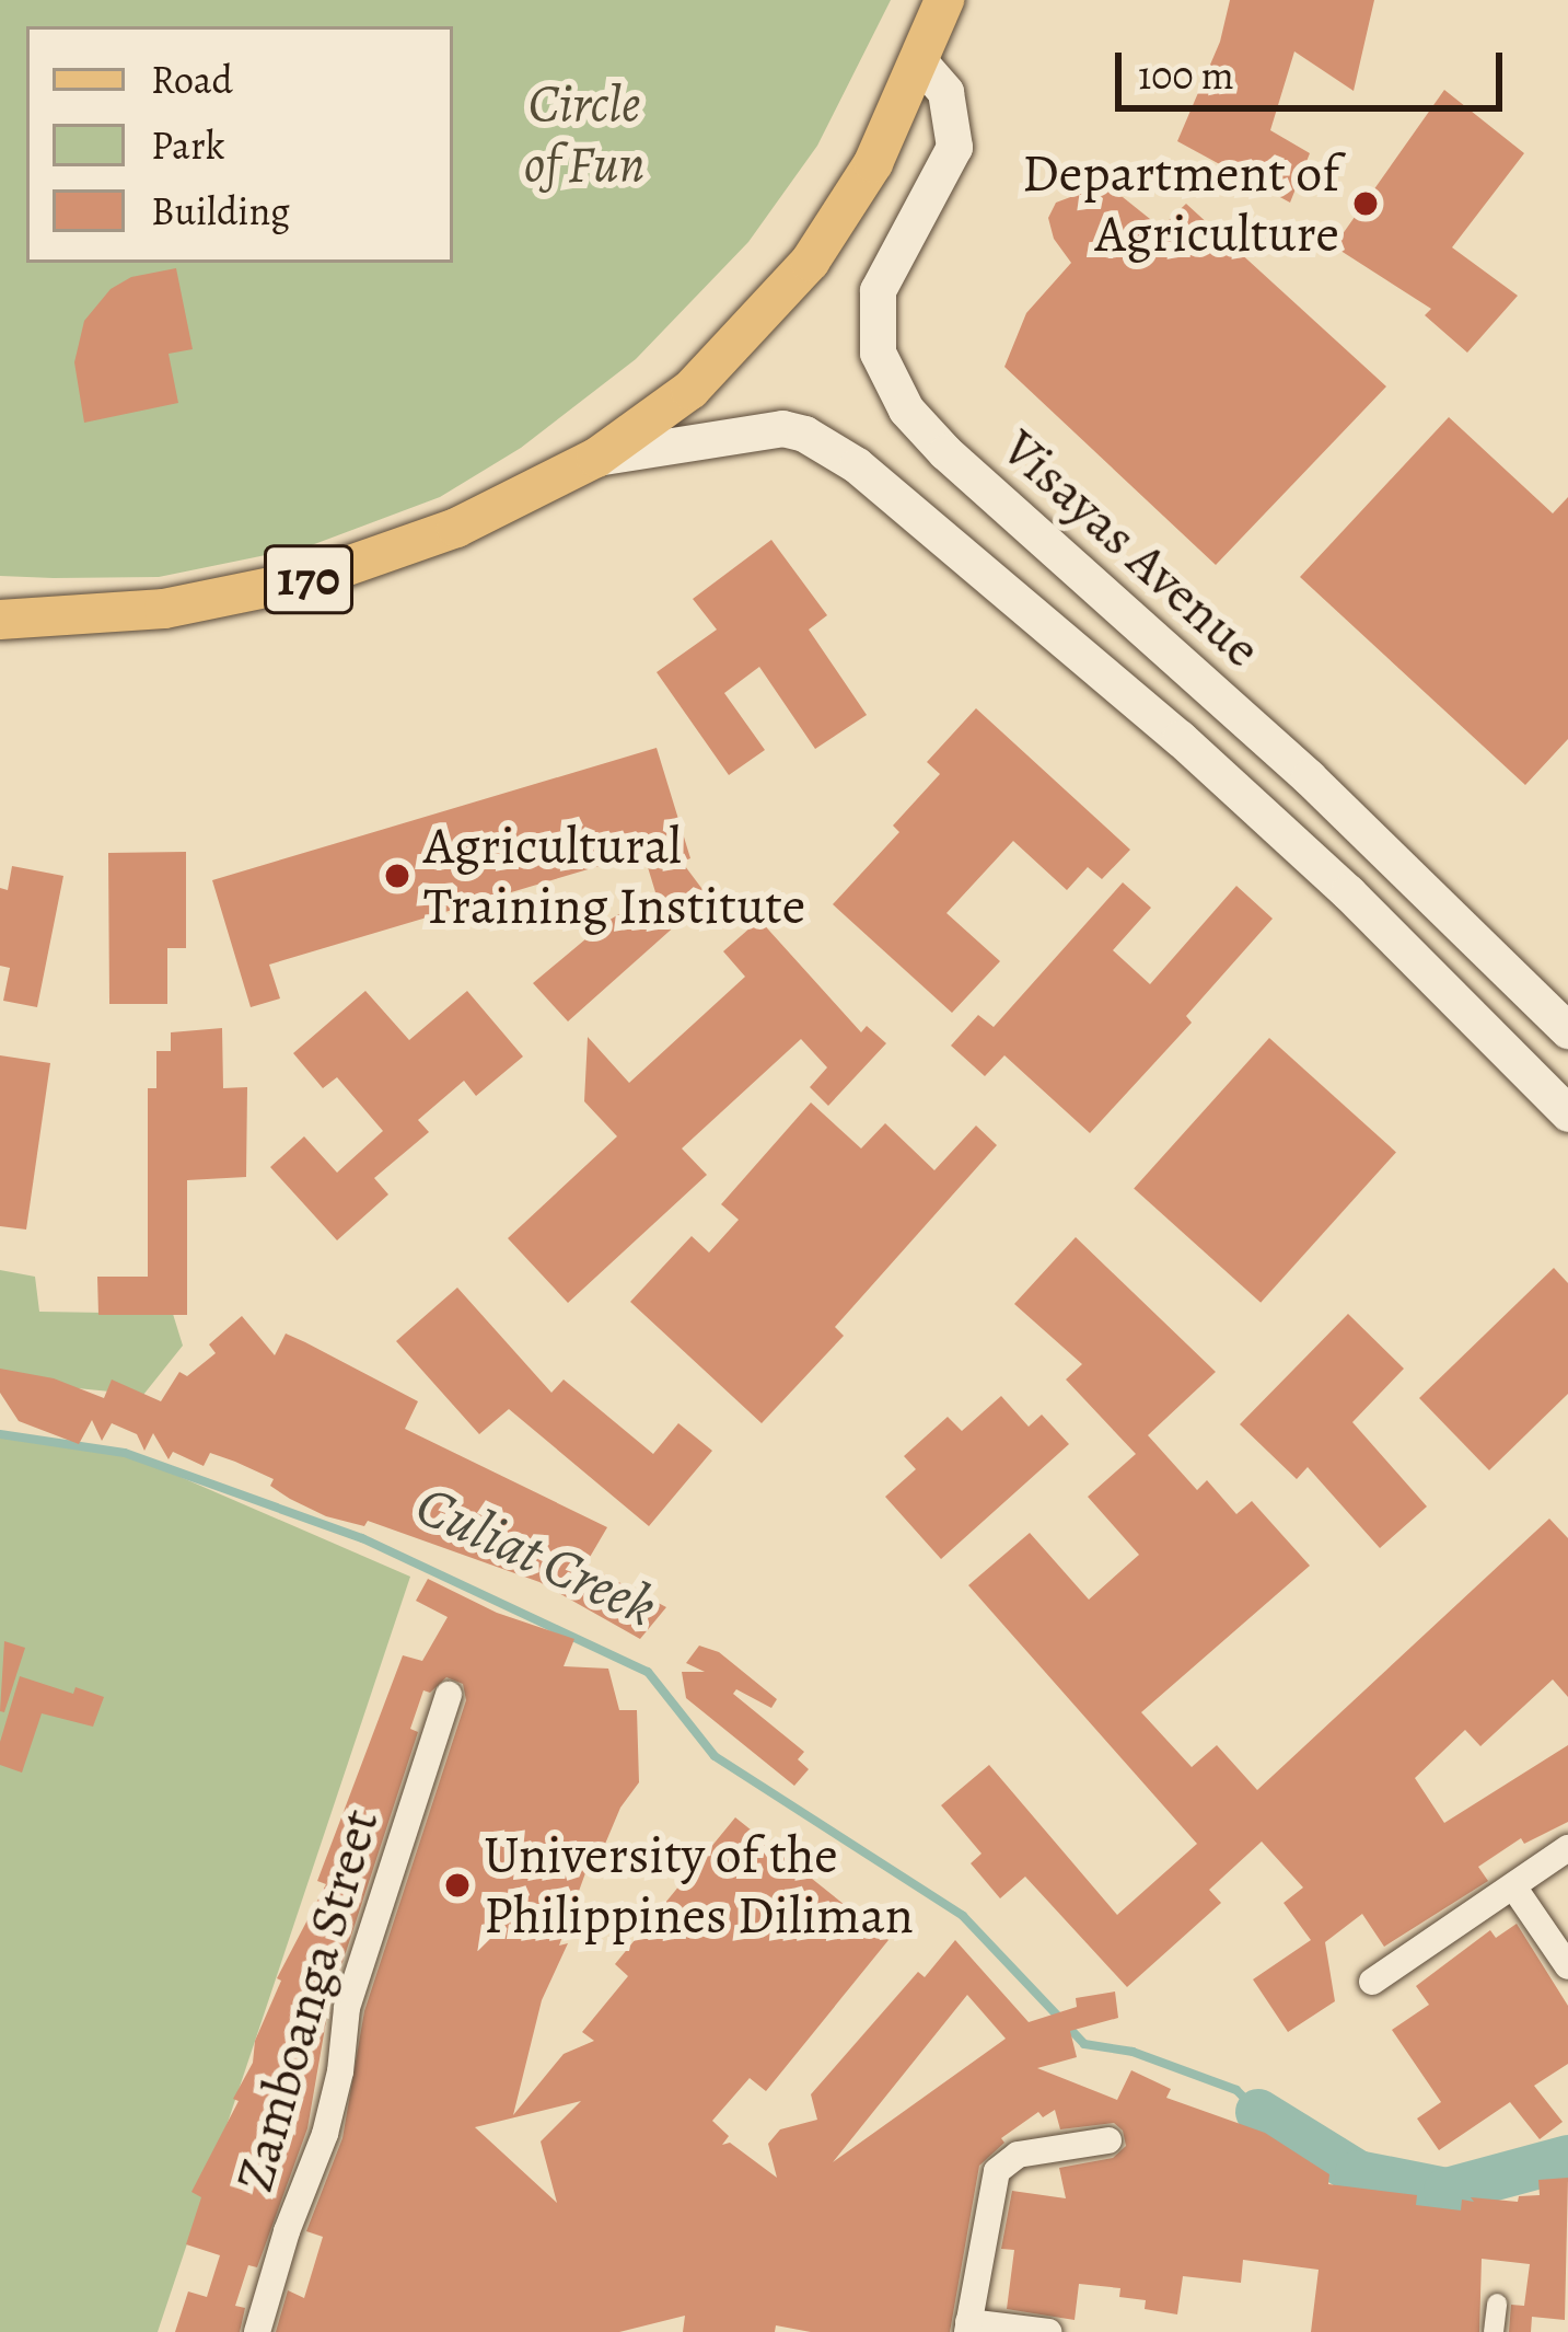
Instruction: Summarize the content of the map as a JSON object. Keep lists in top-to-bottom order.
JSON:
{
  "streets": {
    "main road": ["Visayas Avenue", "170"],
    "street": ["Zamboanga Street"]
  },
  "crossings": [
    ["Visayas Avenue", "170"]
  ],
  "water": ["Culiat Creek"],
  "parks": ["Circle of Fun"],
  "places": ["Department of Agriculture", "Agricultural Training Institute", "University of the Philippines Diliman"],
  "legend": ["Road", "Park", "Building"],
  "scale_bar": "100 m"
}
